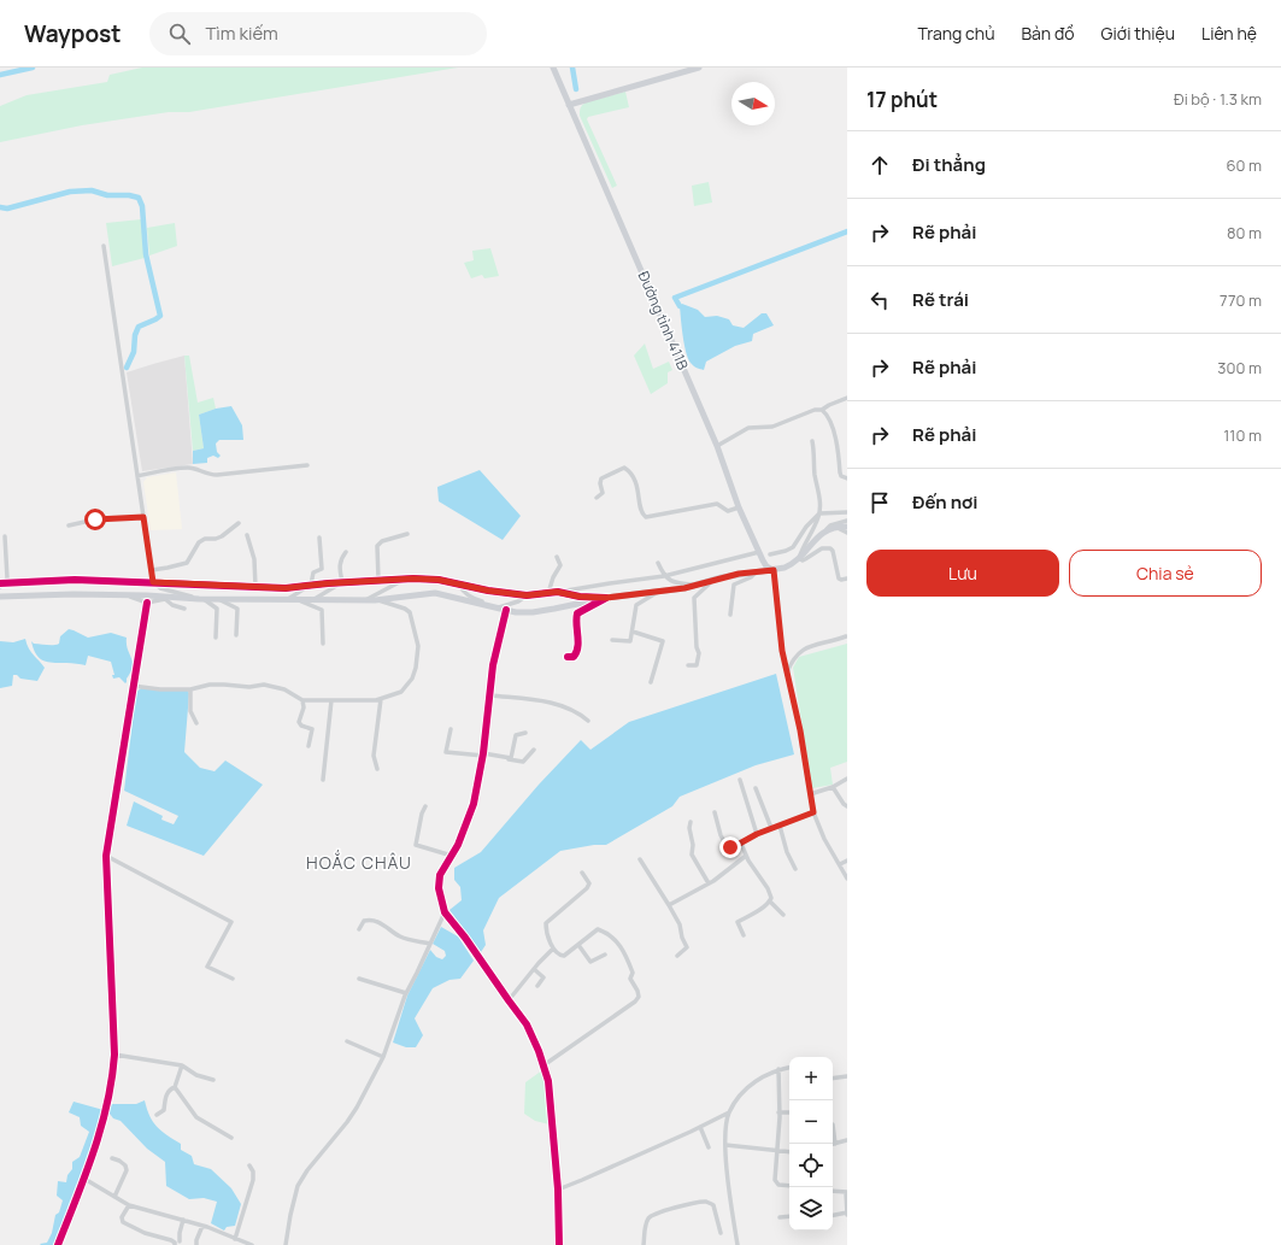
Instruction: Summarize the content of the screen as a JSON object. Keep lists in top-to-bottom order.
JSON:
{
  "streets": {
    "main road": ["Đường tỉnh 411B"]
  },
  "districts": ["HOẮC CHÂU"],
  "north": "right",
  "page": {
    "header": "Waypost",
    "search": "Tìm kiếm",
    "nav": [
      "Trang chủ",
      "Bản đồ",
      "Giới thiệu",
      "Liên hệ"
    ],
    "heading": ["17 phút", "Đi bộ · 1.3 km"],
    "list": [
      ["Đi thẳng", "60 m"],
      ["Rẽ phải", "80 m"],
      ["Rẽ trái", "770 m"],
      ["Rẽ phải", "300 m"],
      ["Rẽ phải", "110 m"],
      "Đến nơi"
    ],
    "buttons": ["Lưu", "Chia sẻ"],
    "map_buttons": ["+", "−"]
  }
}
